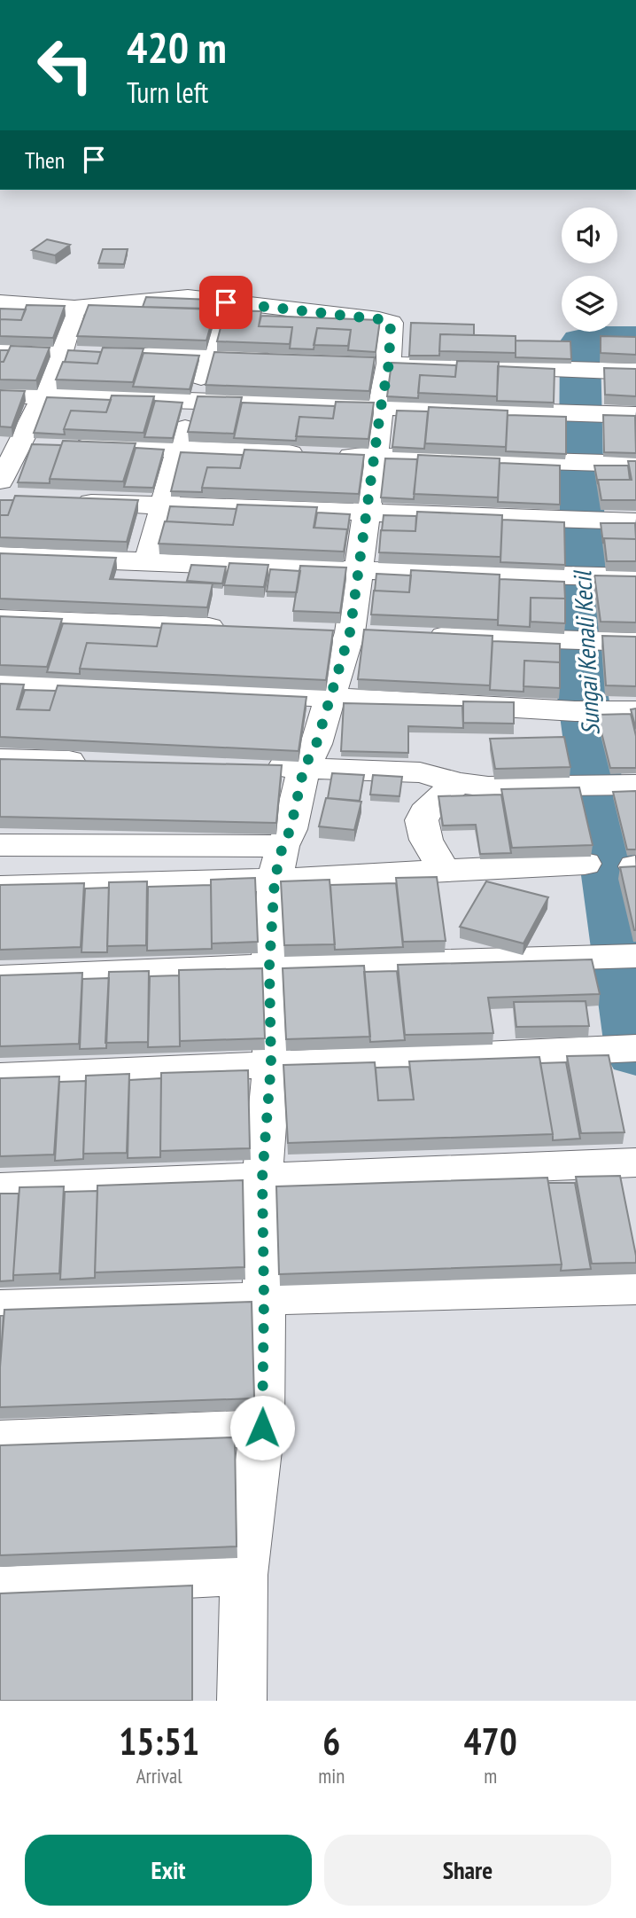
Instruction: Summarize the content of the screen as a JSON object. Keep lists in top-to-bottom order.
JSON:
{
  "water": ["Sungai Kenali Kecil"],
  "page": {
    "turn": ["420 m", "Turn left"],
    "then": "Then",
    "eta": [
      "15:51",
      "Arrival",
      "6",
      "min",
      "470",
      "m"
    ],
    "buttons": ["Exit", "Share"]
  }
}
